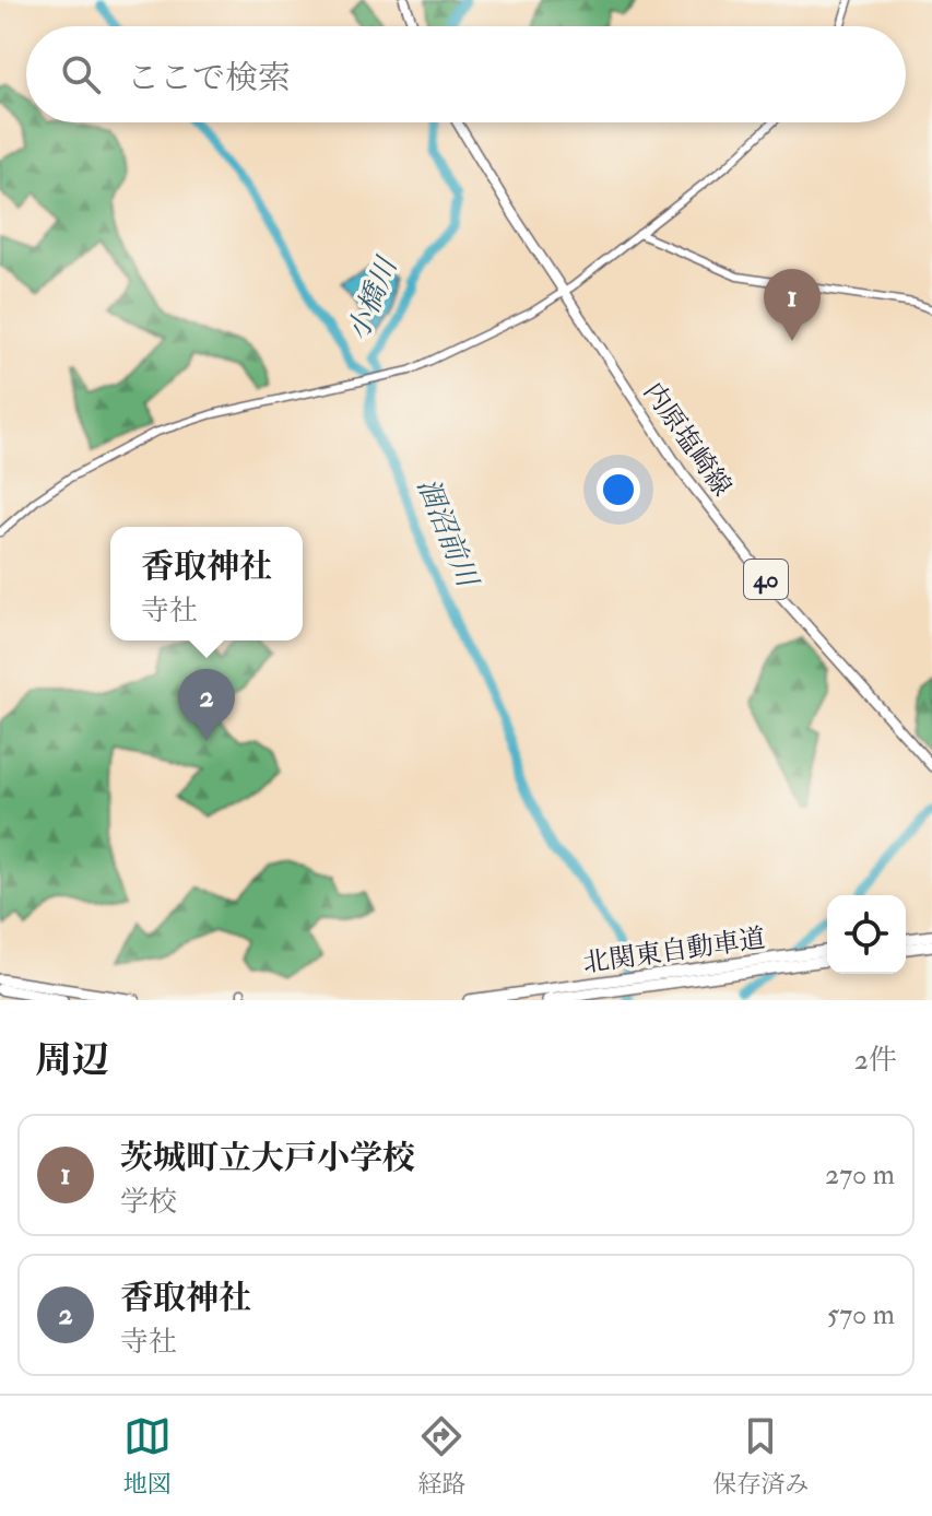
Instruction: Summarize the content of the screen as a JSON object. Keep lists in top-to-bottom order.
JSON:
{
  "streets": {
    "highway": ["北関東自動車道"],
    "main road": ["内原塩崎線", "40"]
  },
  "water": ["小橋川", "涸沼前川"],
  "page": {
    "search": "ここで検索",
    "pins": ["1", "2"],
    "popup": ["香取神社", "寺社"],
    "heading": ["周辺", "2件"],
    "list": [
      {
        "mark": "1",
        "name": "茨城町立大戸小学校",
        "note": "学校",
        "value": "270 m"
      },
      {
        "mark": "2",
        "name": "香取神社",
        "note": "寺社",
        "value": "570 m"
      }
    ],
    "nav": ["地図", "経路", "保存済み"]
  }
}
